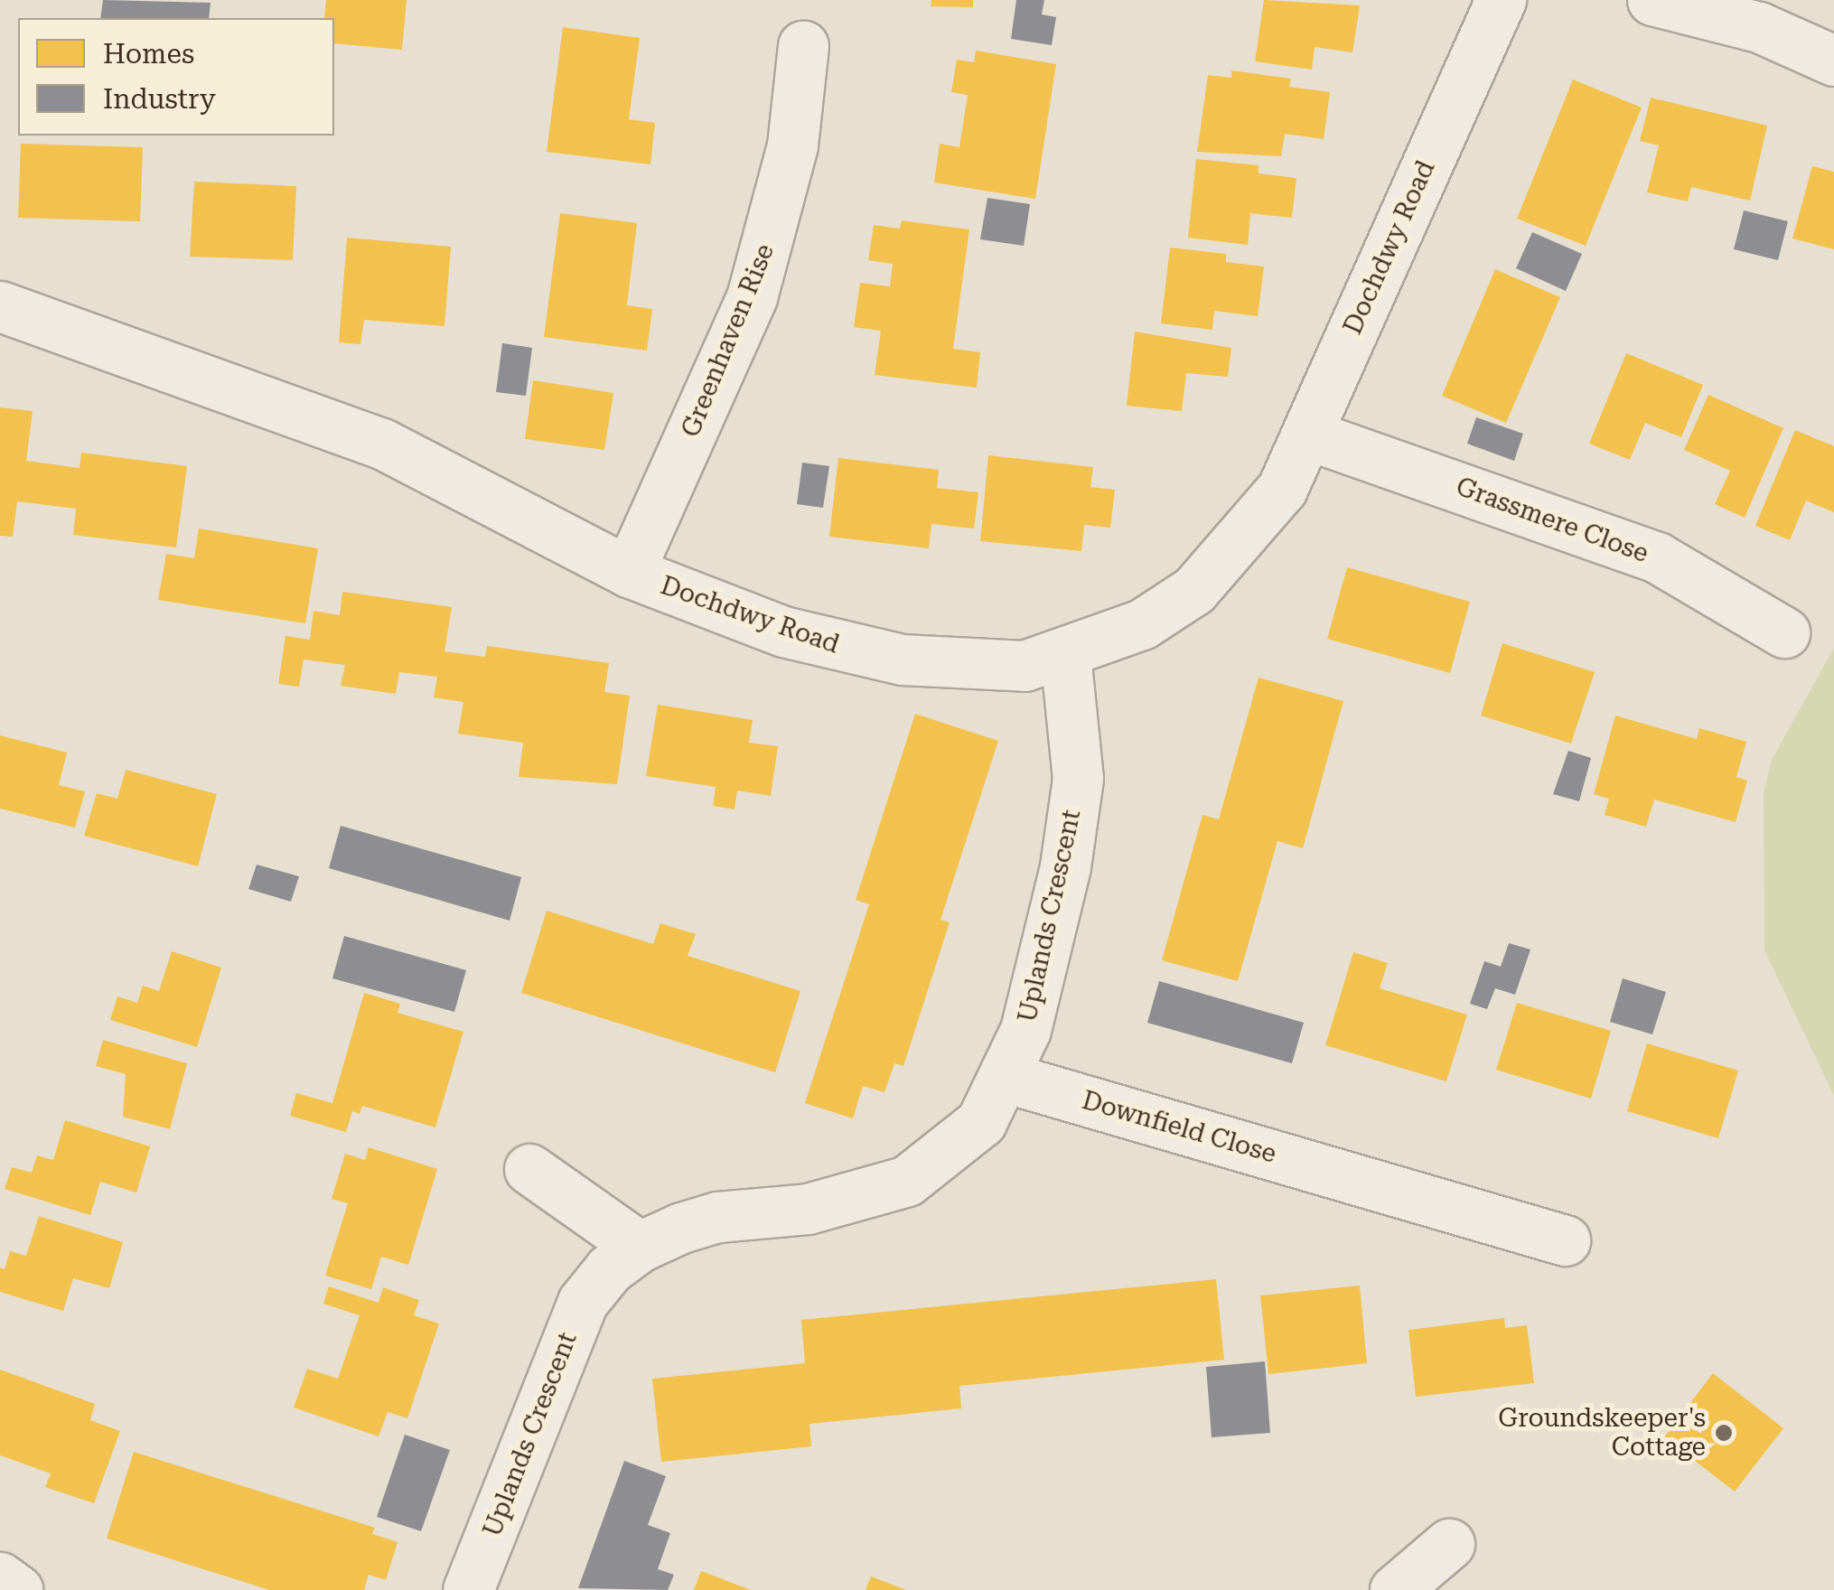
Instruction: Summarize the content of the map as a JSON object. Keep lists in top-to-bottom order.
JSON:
{
  "streets": {
    "street": [
      "Dochdwy Road",
      "Greenhaven Rise",
      "Grassmere Close",
      "Uplands Crescent",
      "Downfield Close"
    ]
  },
  "crossings": [
    ["Dochdwy Road", "Greenhaven Rise"],
    ["Dochdwy Road", "Grassmere Close"],
    ["Dochdwy Road", "Uplands Crescent"],
    ["Uplands Crescent", "Downfield Close"]
  ],
  "places": ["Groundskeeper's Cottage"],
  "legend": ["Homes", "Industry"]
}
